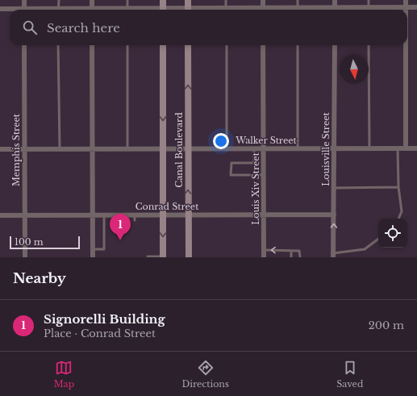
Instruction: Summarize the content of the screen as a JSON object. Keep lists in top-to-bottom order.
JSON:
{
  "streets": {
    "main road": ["Canal Boulevard"],
    "street": [
      "Walker Street",
      "Louisville Street",
      "Memphis Street",
      "Louis Xiv Street",
      "Conrad Street"
    ]
  },
  "crossings": [
    ["Walker Street", "Louisville Street"],
    ["Walker Street", "Memphis Street"],
    ["Walker Street", "Canal Boulevard"],
    ["Walker Street", "Louis Xiv Street"],
    ["Louisville Street", "Conrad Street"],
    ["Memphis Street", "Conrad Street"],
    ["Canal Boulevard", "Conrad Street"],
    ["Louis Xiv Street", "Conrad Street"]
  ],
  "scale_bar": "100 m",
  "north": "bottom",
  "page": {
    "search": "Search here",
    "pins": "1",
    "scale": "100 m",
    "heading": "Nearby",
    "list": [
      {
        "mark": "1",
        "name": "Signorelli Building",
        "note": "Place · Conrad Street",
        "value": "200 m"
      }
    ],
    "nav": ["Map", "Directions", "Saved"]
  }
}
